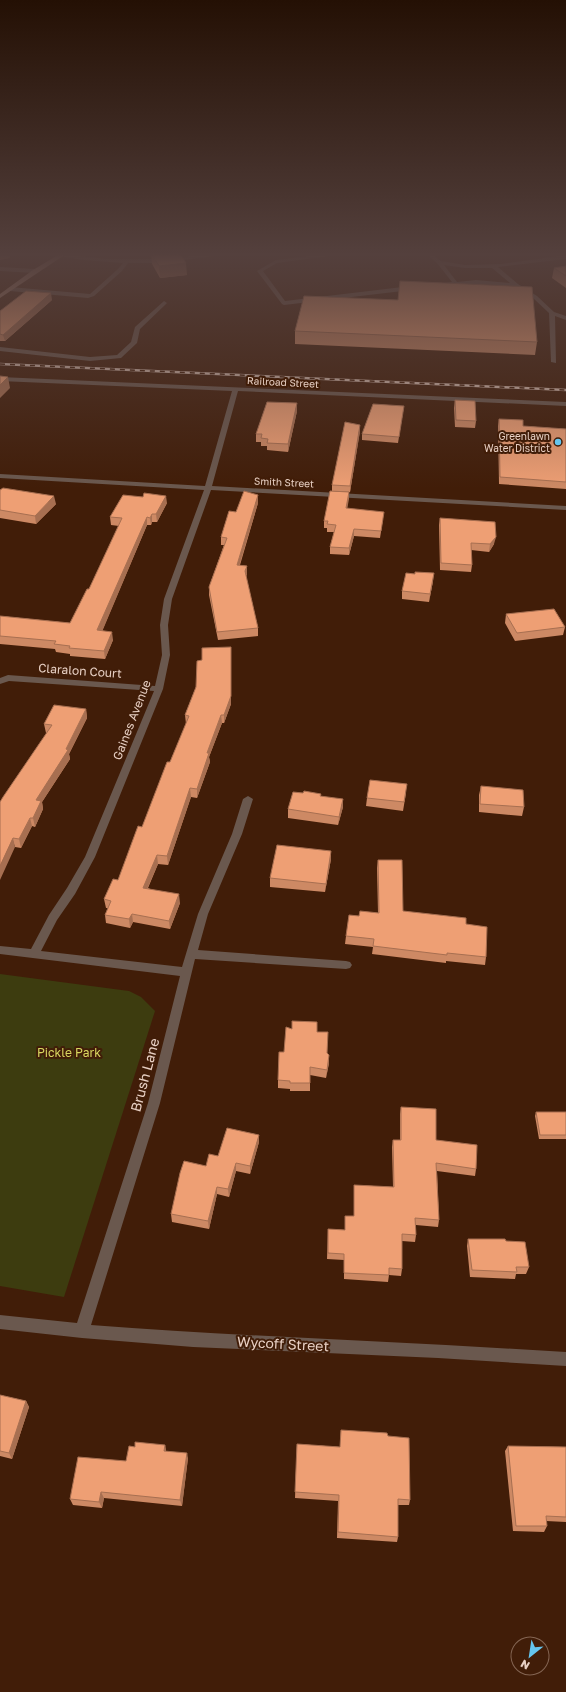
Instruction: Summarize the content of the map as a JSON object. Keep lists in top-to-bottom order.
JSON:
{
  "streets": {
    "street": [
      "Railroad Street",
      "Smith Street",
      "Claralon Court",
      "Gaines Avenue",
      "Brush Lane",
      "Wycoff Street"
    ]
  },
  "crossings": [
    ["Railroad Street", "Gaines Avenue"],
    ["Smith Street", "Gaines Avenue"],
    ["Claralon Court", "Gaines Avenue"],
    ["Brush Lane", "Wycoff Street"]
  ],
  "parks": ["Pickle Park"],
  "places": ["Greenlawn Water District"],
  "north": "bottom left"
}
